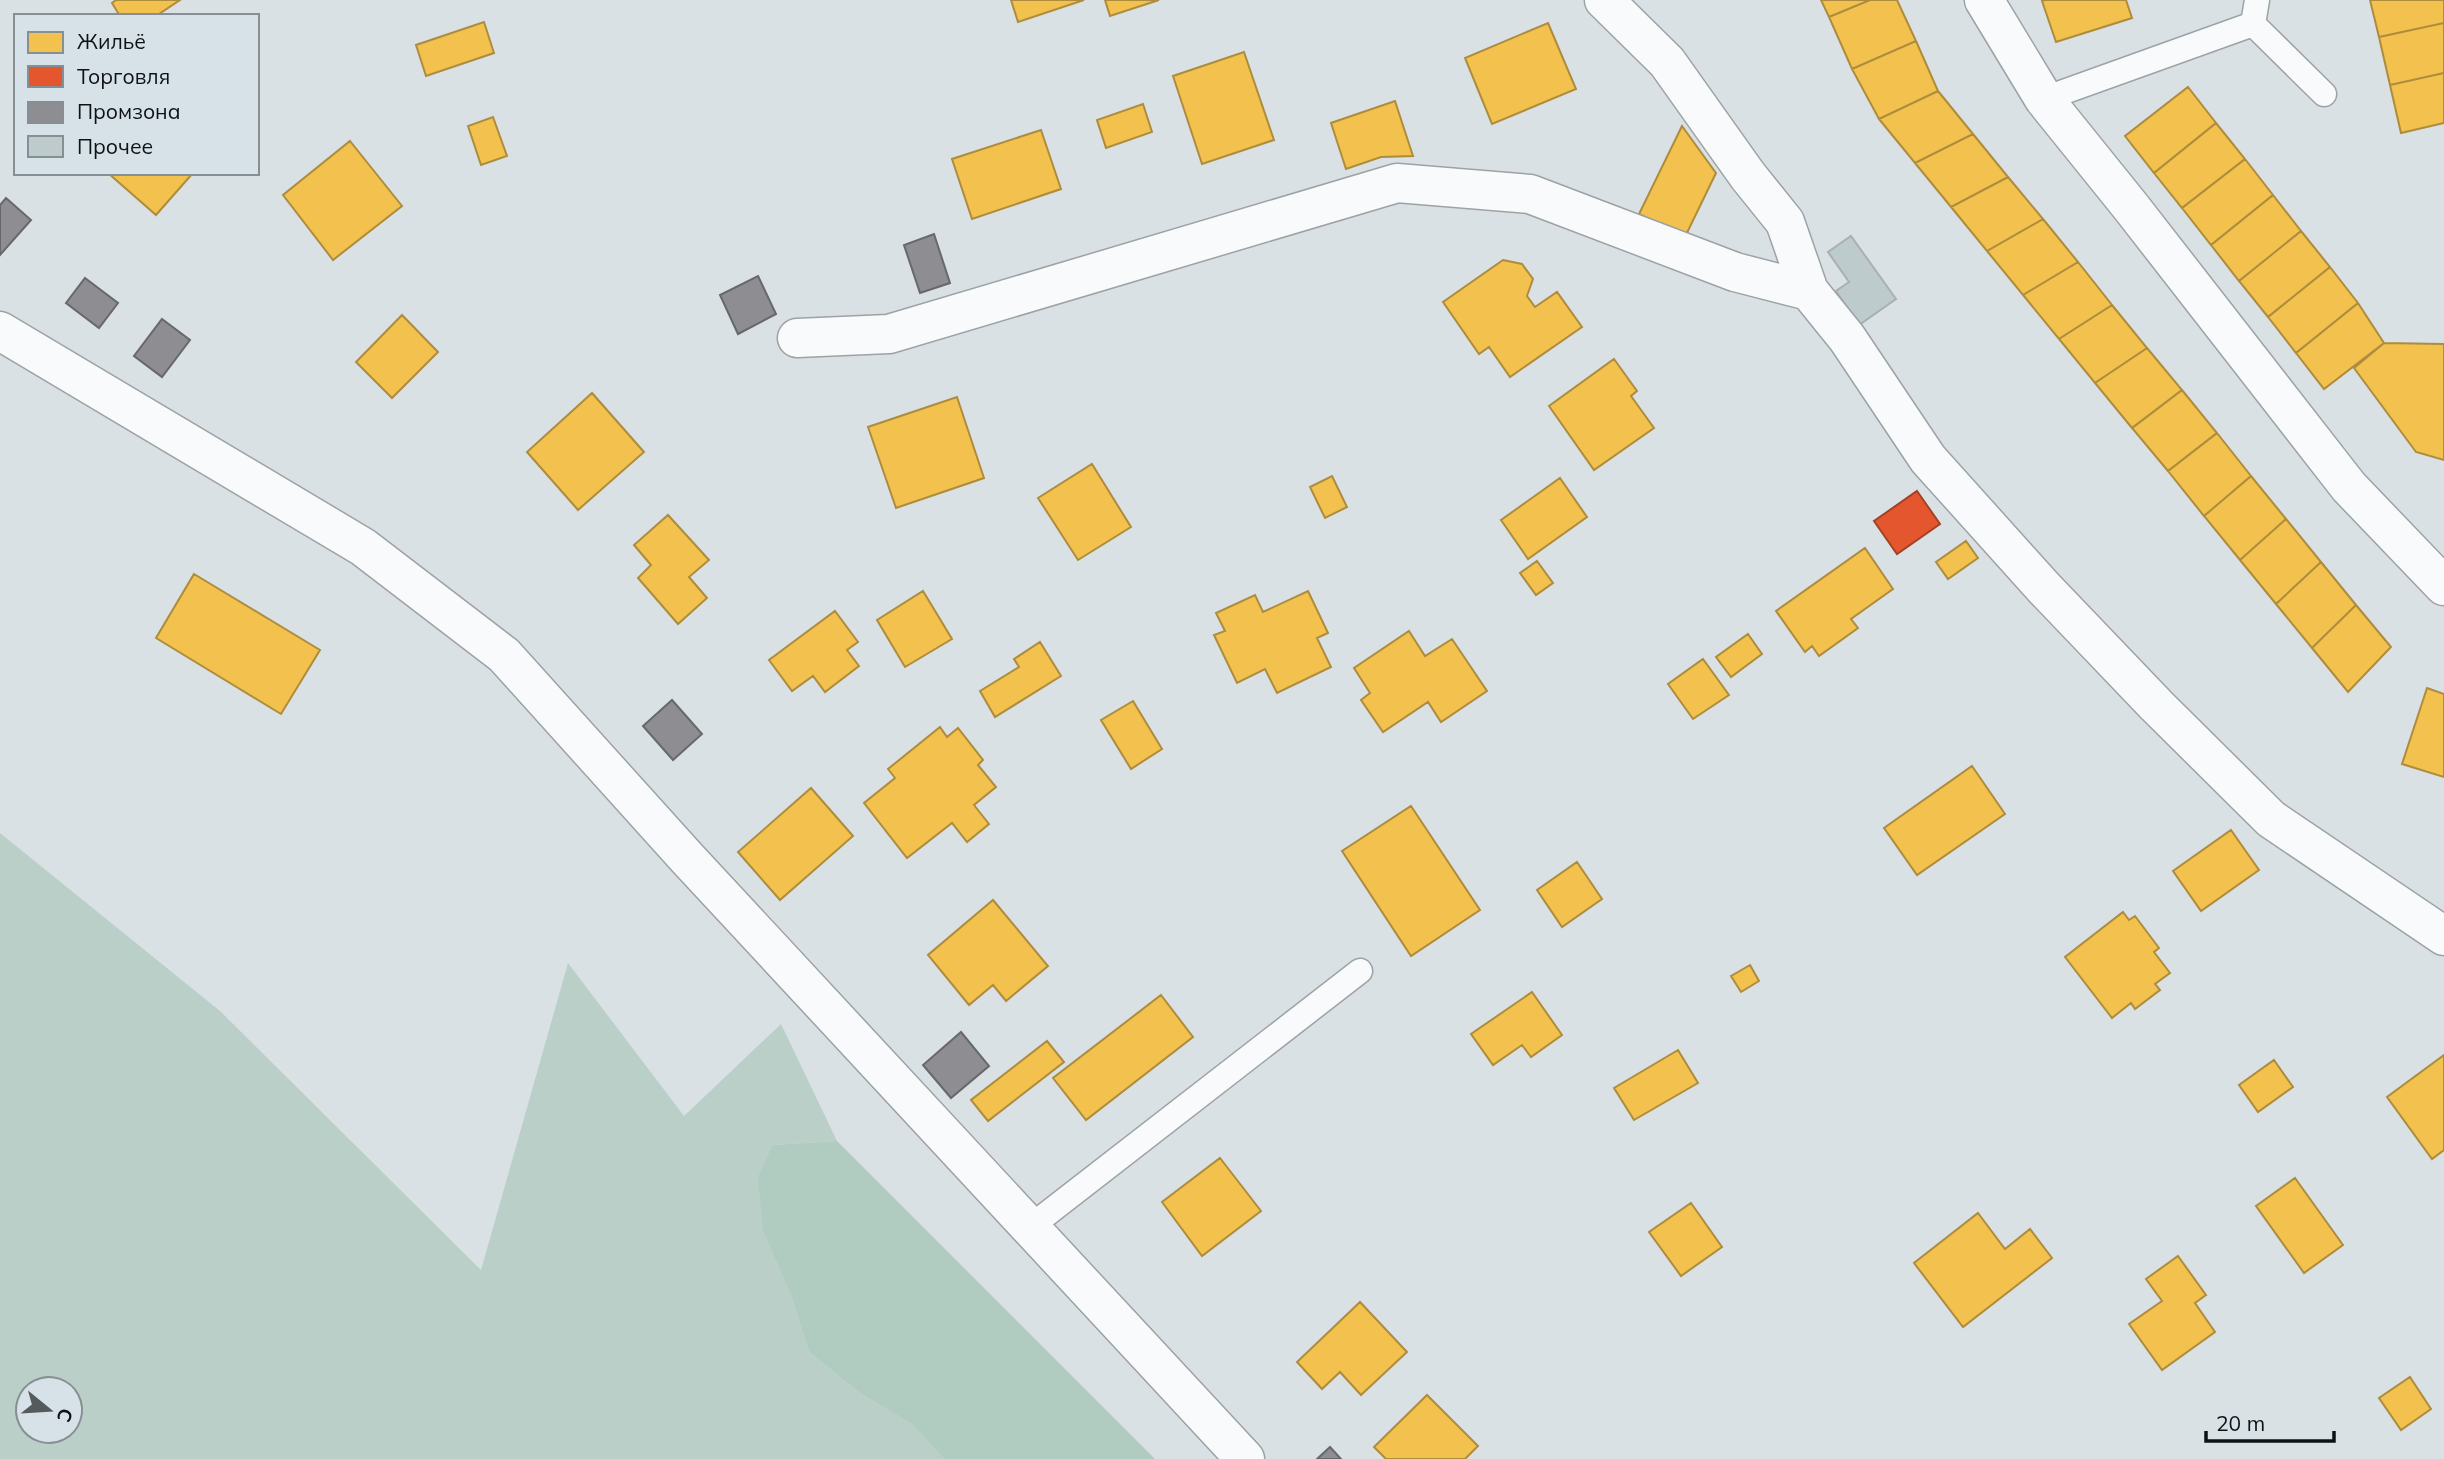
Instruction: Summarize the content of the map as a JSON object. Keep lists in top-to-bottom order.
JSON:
{
  "legend": [
    "Жильё",
    "Торговля",
    "Промзона",
    "Прочее"
  ],
  "scale_bar": "20 m",
  "north": "right"
}
